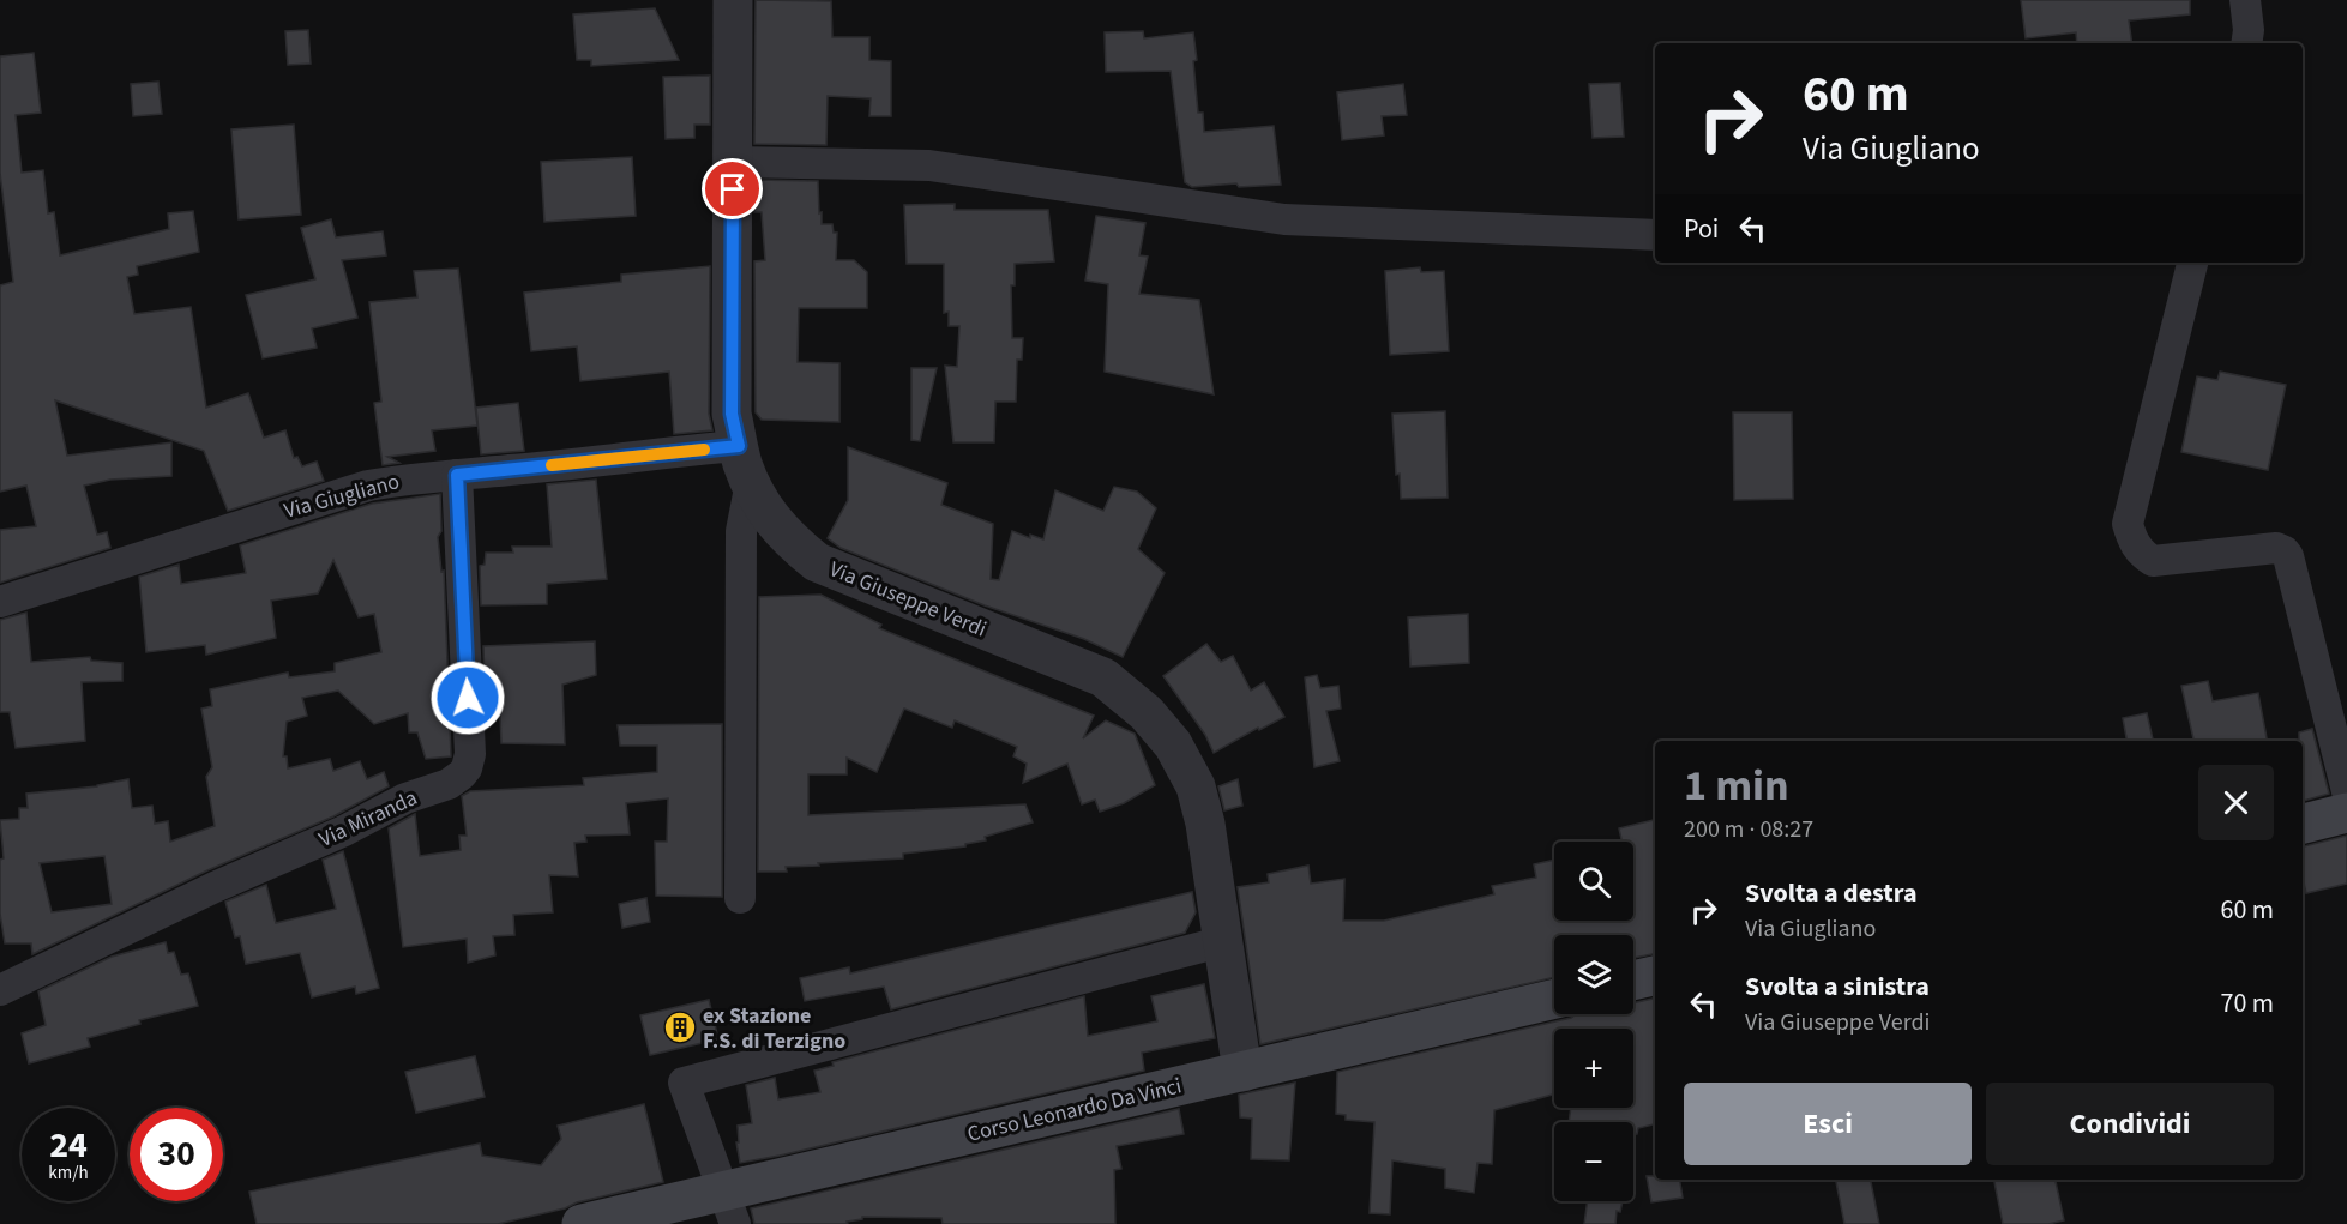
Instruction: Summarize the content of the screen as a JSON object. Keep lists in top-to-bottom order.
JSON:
{
  "streets": {
    "main road": ["Corso Leonardo Da Vinci"],
    "street": ["Via Giugliano", "Via Giuseppe Verdi", "Via Miranda"]
  },
  "crossings": [
    ["Via Giugliano", "Via Giuseppe Verdi"],
    ["Via Giugliano", "Via Miranda"],
    ["Via Giuseppe Verdi", "Corso Leonardo Da Vinci"]
  ],
  "places": {
    "building": ["ex Stazione F.S. di Terzigno"]
  },
  "page": {
    "turn": ["60 m", "Via Giugliano"],
    "then": "Poi",
    "heading": ["1 min", "200 m · 08:27"],
    "map_buttons": ["+", "−"],
    "list": [
      {
        "name": "Svolta a destra",
        "note": "Via Giugliano",
        "value": "60 m"
      },
      {
        "name": "Svolta a sinistra",
        "note": "Via Giuseppe Verdi",
        "value": "70 m"
      }
    ],
    "buttons": ["Esci", "Condividi"],
    "speed": "24 km/h",
    "limit": "30"
  }
}
